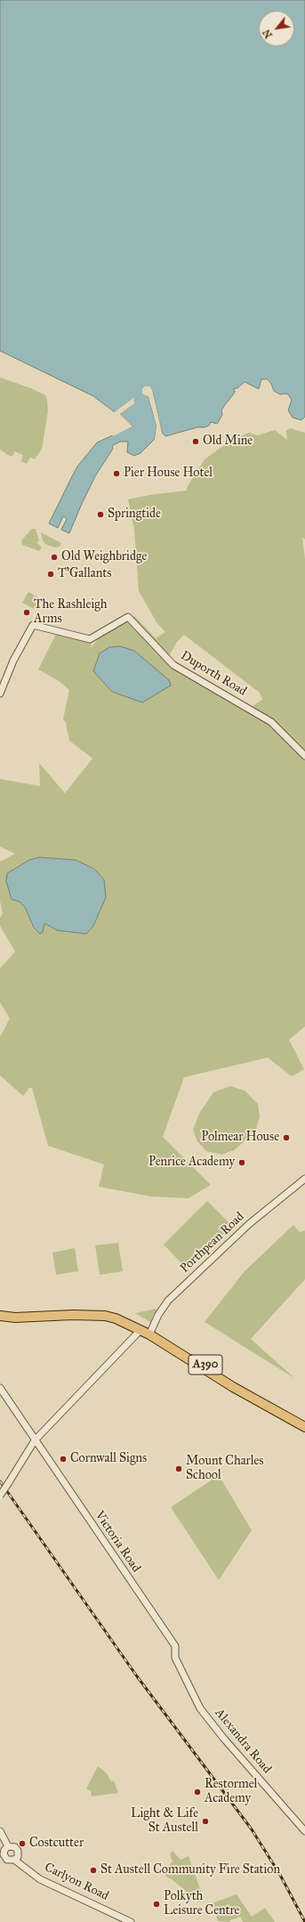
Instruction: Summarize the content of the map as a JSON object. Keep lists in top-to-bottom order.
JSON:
{
  "streets": {
    "highway": ["A390"],
    "street": [
      "Duporth Road",
      "Porthpean Road",
      "Victoria Road",
      "Alexandra Road",
      "Carlyon Road"
    ]
  },
  "crossings": [
    ["Porthpean Road", "A390"],
    ["Victoria Road", "Alexandra Road"]
  ],
  "places": [
    "Old Mine",
    "Pier House Hotel",
    "Springtide",
    "Old Weighbridge",
    "T'Gallants",
    "The Rashleigh Arms",
    "Polmear House",
    "Penrice Academy",
    "Cornwall Signs",
    "Mount Charles School",
    "Restormel Academy",
    "Light & Life St Austell",
    "Costcutter",
    "St Austell Community Fire Station",
    "Polkyth Leisure Centre"
  ],
  "north": "bottom left"
}
